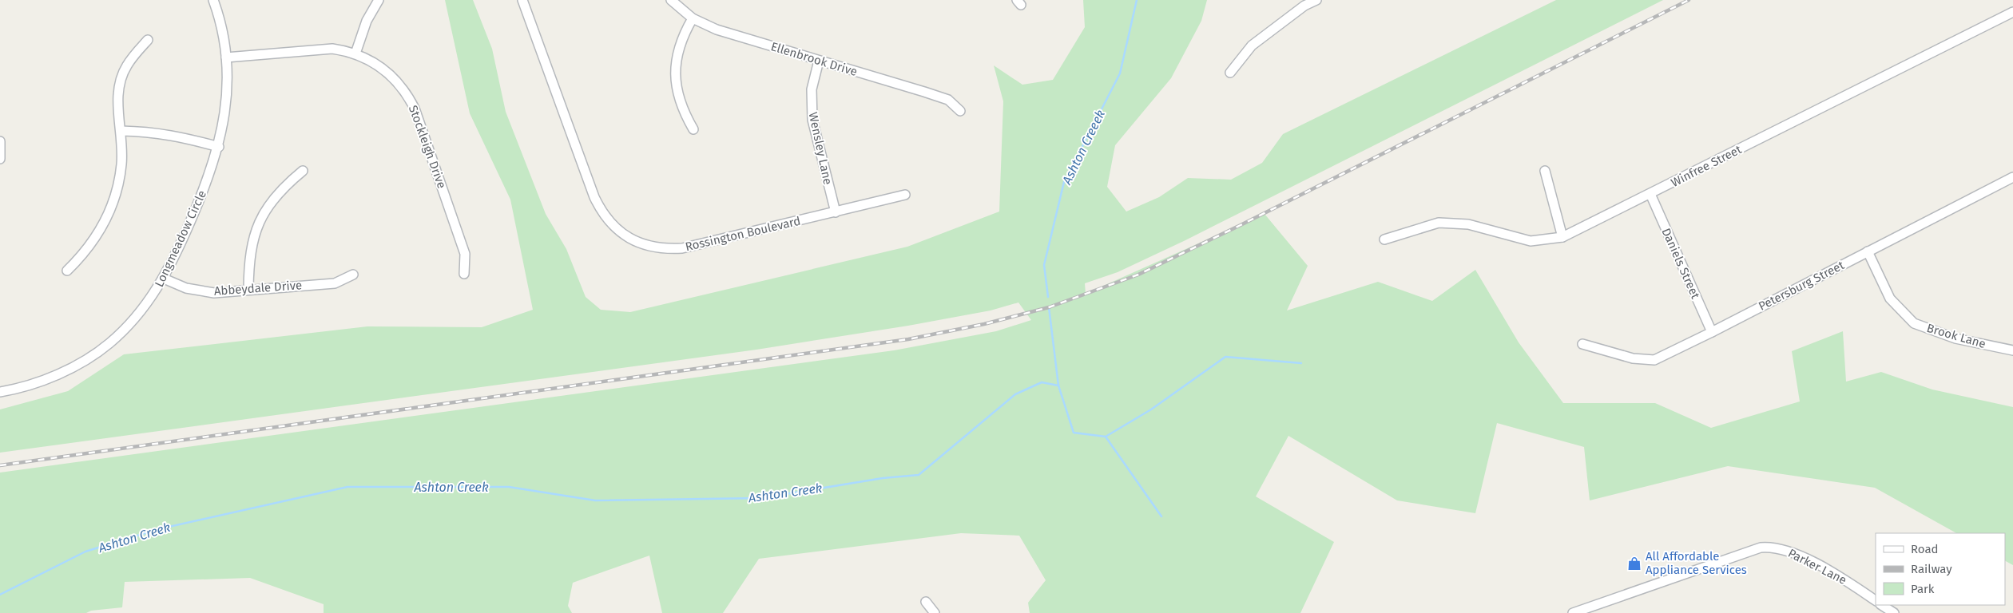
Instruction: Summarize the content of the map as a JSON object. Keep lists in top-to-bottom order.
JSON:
{
  "streets": {
    "street": [
      "Ellenbrook Drive",
      "Stockleigh Drive",
      "Wensley Lane",
      "Winfree Street",
      "Rossington Boulevard",
      "Longmeadow Circle",
      "Daniels Street",
      "Petersburg Street",
      "Abbeydale Drive",
      "Brook Lane",
      "Parker Lane"
    ]
  },
  "crossings": [
    ["Ellenbrook Drive", "Wensley Lane"],
    ["Stockleigh Drive", "Longmeadow Circle"],
    ["Wensley Lane", "Rossington Boulevard"],
    ["Winfree Street", "Daniels Street"],
    ["Longmeadow Circle", "Abbeydale Drive"],
    ["Daniels Street", "Petersburg Street"],
    ["Petersburg Street", "Brook Lane"]
  ],
  "water": ["Ashton Creeek", "Ashton Creek"],
  "places": {
    "shop": ["All Affordable Appliance Services"]
  },
  "legend": ["Road", "Railway", "Park"]
}
